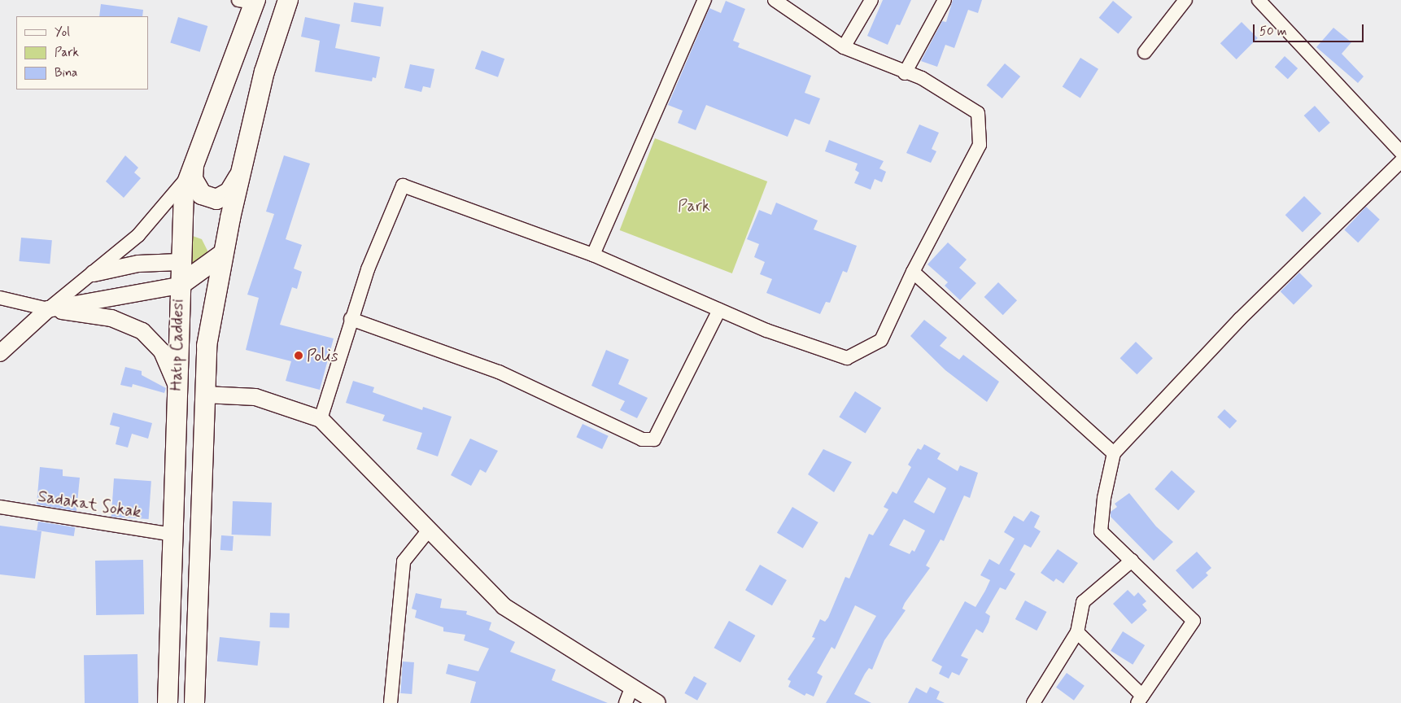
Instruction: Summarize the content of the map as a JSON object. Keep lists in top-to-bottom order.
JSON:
{
  "streets": {
    "main road": ["Hatıp Caddesi"],
    "street": ["Sadakat Sokak"]
  },
  "crossings": [
    ["Hatıp Caddesi", "Sadakat Sokak"]
  ],
  "parks": ["Park"],
  "places": ["Polis"],
  "legend": ["Yol", "Park", "Bina"],
  "scale_bar": "50 m"
}
